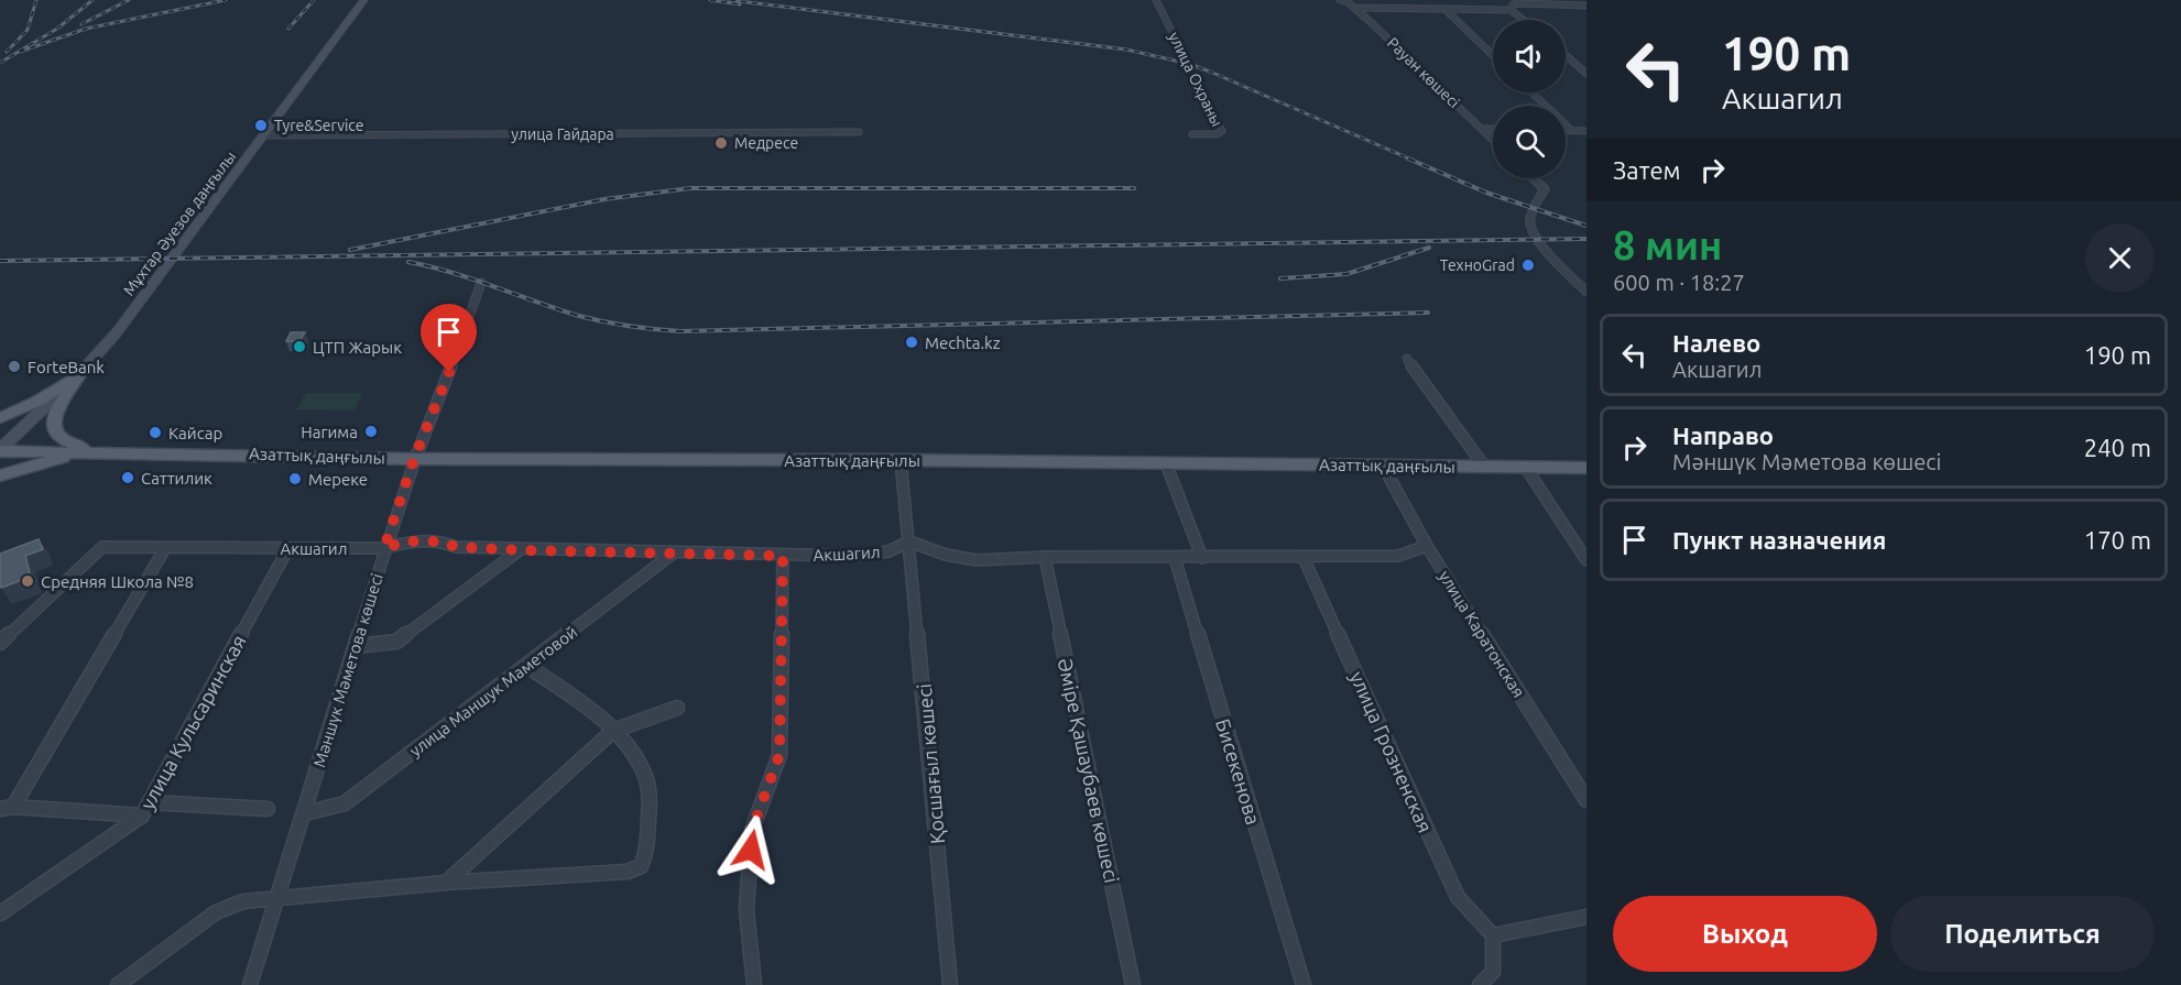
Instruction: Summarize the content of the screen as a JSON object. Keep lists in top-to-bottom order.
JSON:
{
  "streets": {
    "main road": ["Мұхтар Әуезов даңғылы", "Азаттық даңғылы"],
    "street": [
      "Рауан көшесі",
      "улица Охраны",
      "улица Гайдара",
      "Акшагил",
      "улица Каратонская",
      "Мәншүк Мәметова көшесі",
      "улица Маншук Маметовой",
      "улица Кульсаринская",
      "улица Грозненская",
      "Қосшағыл көшесі",
      "Әміре Қашаубаев көшесі",
      "Бисекенова"
    ]
  },
  "crossings": [
    ["улица Гайдара", "Мұхтар Әуезов даңғылы"],
    ["Азаттық даңғылы", "улица Каратонская"],
    ["Азаттық даңғылы", "Мәншүк Мәметова көшесі"],
    ["Азаттық даңғылы", "Қосшағыл көшесі"],
    ["Акшагил", "Мәншүк Мәметова көшесі"],
    ["Акшагил", "улица Маншук Маметовой"],
    ["Акшагил", "улица Кульсаринская"],
    ["Акшагил", "Қосшағыл көшесі"],
    ["Мәншүк Мәметова көшесі", "улица Маншук Маметовой"]
  ],
  "places": [
    "Tyre&Service",
    "Медресе",
    "ТехноGrad",
    "Mechta.kz",
    "ЦТП Жарык",
    "ForteBank",
    "Нагима",
    "Кайсар",
    "Саттилик",
    "Мереке",
    "Средняя Школа №8"
  ],
  "page": {
    "turn": ["190 m", "Акшагил"],
    "then": "Затем",
    "heading": ["8 мин", "600 m · 18:27"],
    "list": [
      {
        "name": "Налево",
        "note": "Акшагил",
        "value": "190 m"
      },
      {
        "name": "Направо",
        "note": "Мәншүк Мәметова көшесі",
        "value": "240 m"
      },
      {
        "name": "Пункт назначения",
        "value": "170 m"
      }
    ],
    "buttons": ["Выход", "Поделиться"]
  }
}
